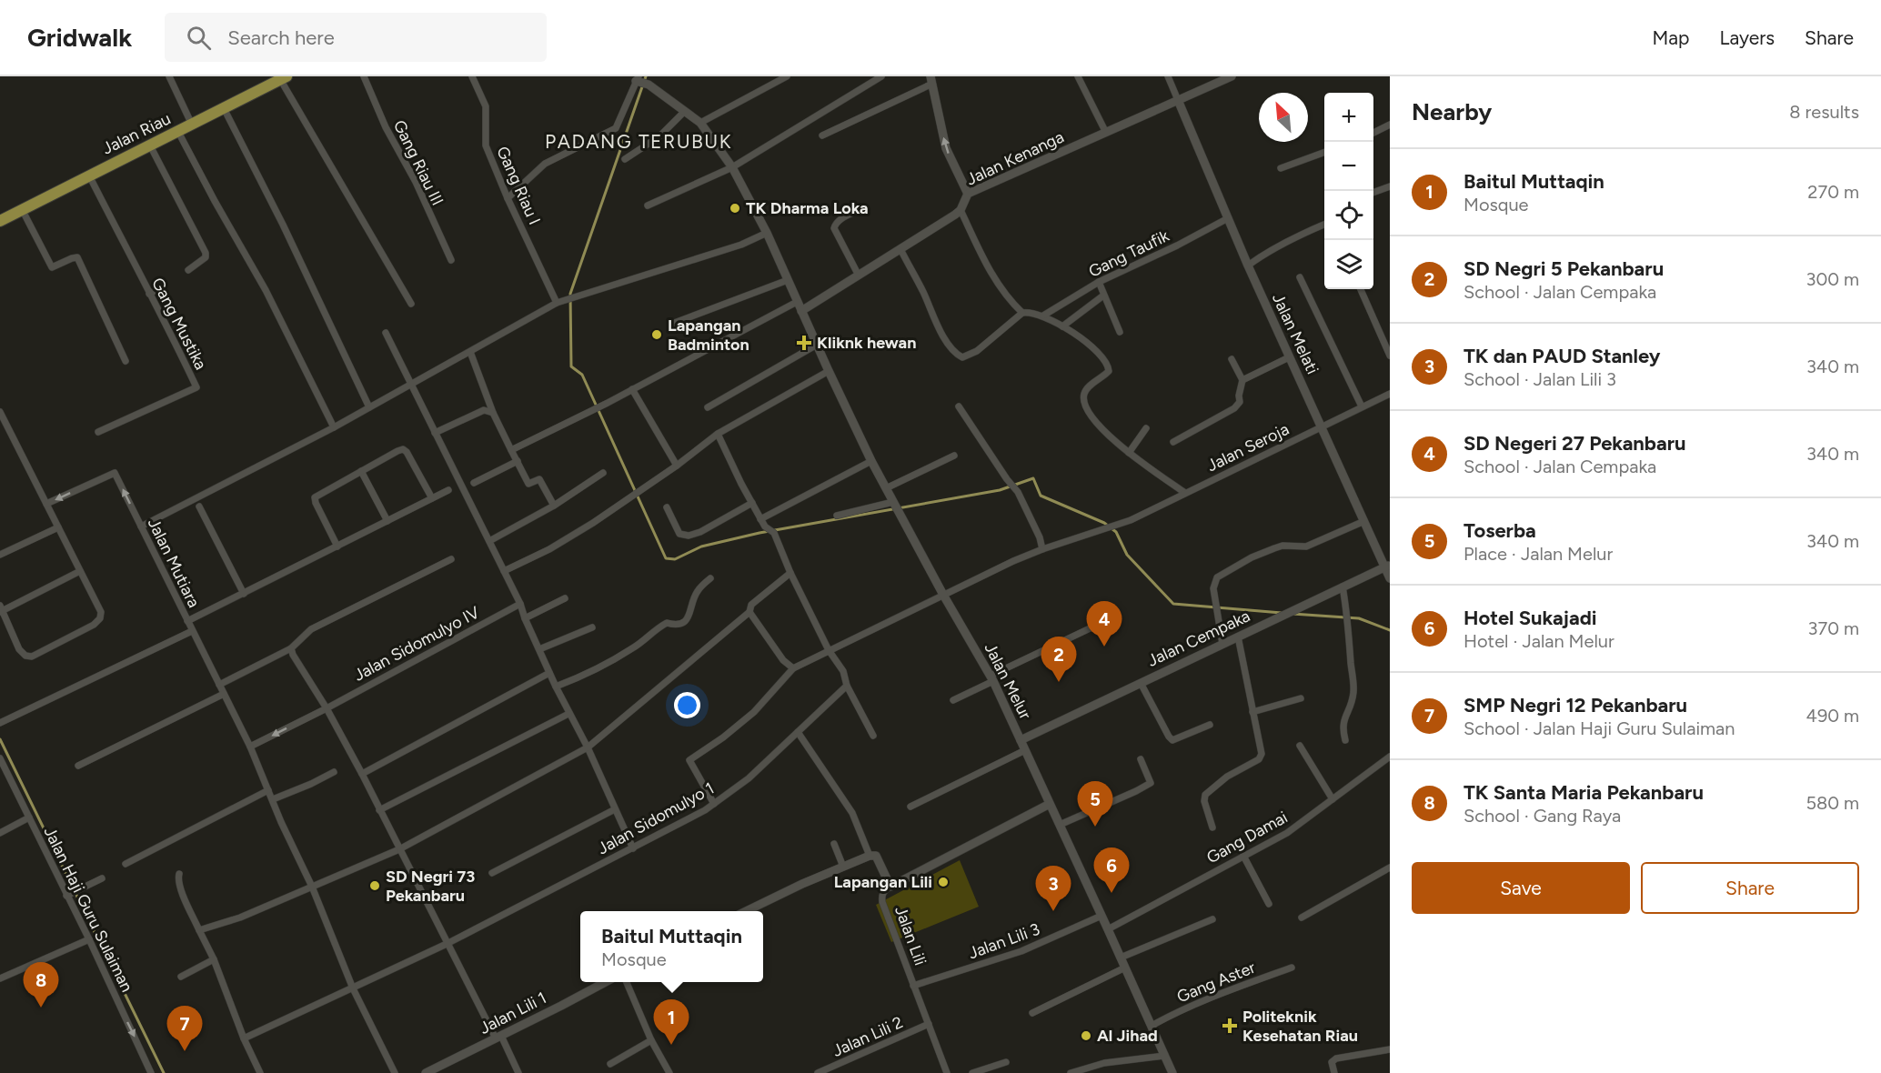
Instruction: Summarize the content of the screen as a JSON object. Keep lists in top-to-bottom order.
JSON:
{
  "streets": {
    "main road": ["Jalan Riau"],
    "street": [
      "Jalan Kenanga",
      "Gang Riau III",
      "Gang Riau I",
      "Gang Taufik",
      "Gang Mustika",
      "Jalan Melati",
      "Jalan Seroja",
      "Jalan Mutiara",
      "Jalan Cempaka",
      "Jalan Sidomulyo IV",
      "Jalan Melur",
      "Jalan Sidomulyo 1",
      "Gang Damai",
      "Jalan Haji Guru Sulaiman",
      "Jalan Lili",
      "Jalan Lili 3",
      "Gang Aster",
      "Jalan Lili 1",
      "Jalan Lili 2"
    ]
  },
  "crossings": [
    ["Jalan Riau", "Gang Mustika"],
    ["Jalan Kenanga", "Jalan Melati"],
    ["Jalan Kenanga", "Jalan Melur"],
    ["Gang Taufik", "Jalan Melati"],
    ["Jalan Melati", "Jalan Seroja"],
    ["Jalan Melati", "Jalan Cempaka"],
    ["Jalan Mutiara", "Jalan Sidomulyo 1"],
    ["Jalan Cempaka", "Jalan Melur"],
    ["Jalan Melur", "Gang Damai"],
    ["Jalan Melur", "Jalan Lili"],
    ["Jalan Melur", "Jalan Lili 3"],
    ["Jalan Melur", "Gang Aster"],
    ["Jalan Lili", "Jalan Lili 3"],
    ["Jalan Lili", "Jalan Lili 2"]
  ],
  "one_way": ["Jalan Haji Guru Sulaiman"],
  "districts": ["PADANG TERUBUK"],
  "places": {
    "other": [
      "TK Dharma Loka",
      "Lapangan Badminton",
      "Lapangan Lili",
      "SD Negri 73 Pekanbaru",
      "Al Jihad"
    ],
    "health": ["Kliknk hewan", "Politeknik Kesehatan Riau"]
  },
  "north": "top left",
  "page": {
    "header": "Gridwalk",
    "search": "Search here",
    "nav": ["Map", "Layers", "Share"],
    "heading": ["Nearby", "8 results"],
    "map_buttons": ["+", "−"],
    "list": [
      {
        "mark": "1",
        "name": "Baitul Muttaqin",
        "note": "Mosque",
        "value": "270 m"
      },
      {
        "mark": "2",
        "name": "SD Negri 5 Pekanbaru",
        "note": "School · Jalan Cempaka",
        "value": "300 m"
      },
      {
        "mark": "3",
        "name": "TK dan PAUD Stanley",
        "note": "School · Jalan Lili 3",
        "value": "340 m"
      },
      {
        "mark": "4",
        "name": "SD Negeri 27 Pekanbaru",
        "note": "School · Jalan Cempaka",
        "value": "340 m"
      },
      {
        "mark": "5",
        "name": "Toserba",
        "note": "Place · Jalan Melur",
        "value": "340 m"
      },
      {
        "mark": "6",
        "name": "Hotel Sukajadi",
        "note": "Hotel · Jalan Melur",
        "value": "370 m"
      },
      {
        "mark": "7",
        "name": "SMP Negri 12 Pekanbaru",
        "note": "School · Jalan Haji Guru Sulaiman",
        "value": "490 m"
      },
      {
        "mark": "8",
        "name": "TK Santa Maria Pekanbaru",
        "note": "School · Gang Raya",
        "value": "580 m"
      }
    ],
    "pins": [
      "4",
      "2",
      "5",
      "6",
      "3",
      "8",
      "1",
      "7"
    ],
    "buttons": ["Save", "Share"],
    "popup": ["Baitul Muttaqin", "Mosque"]
  }
}
